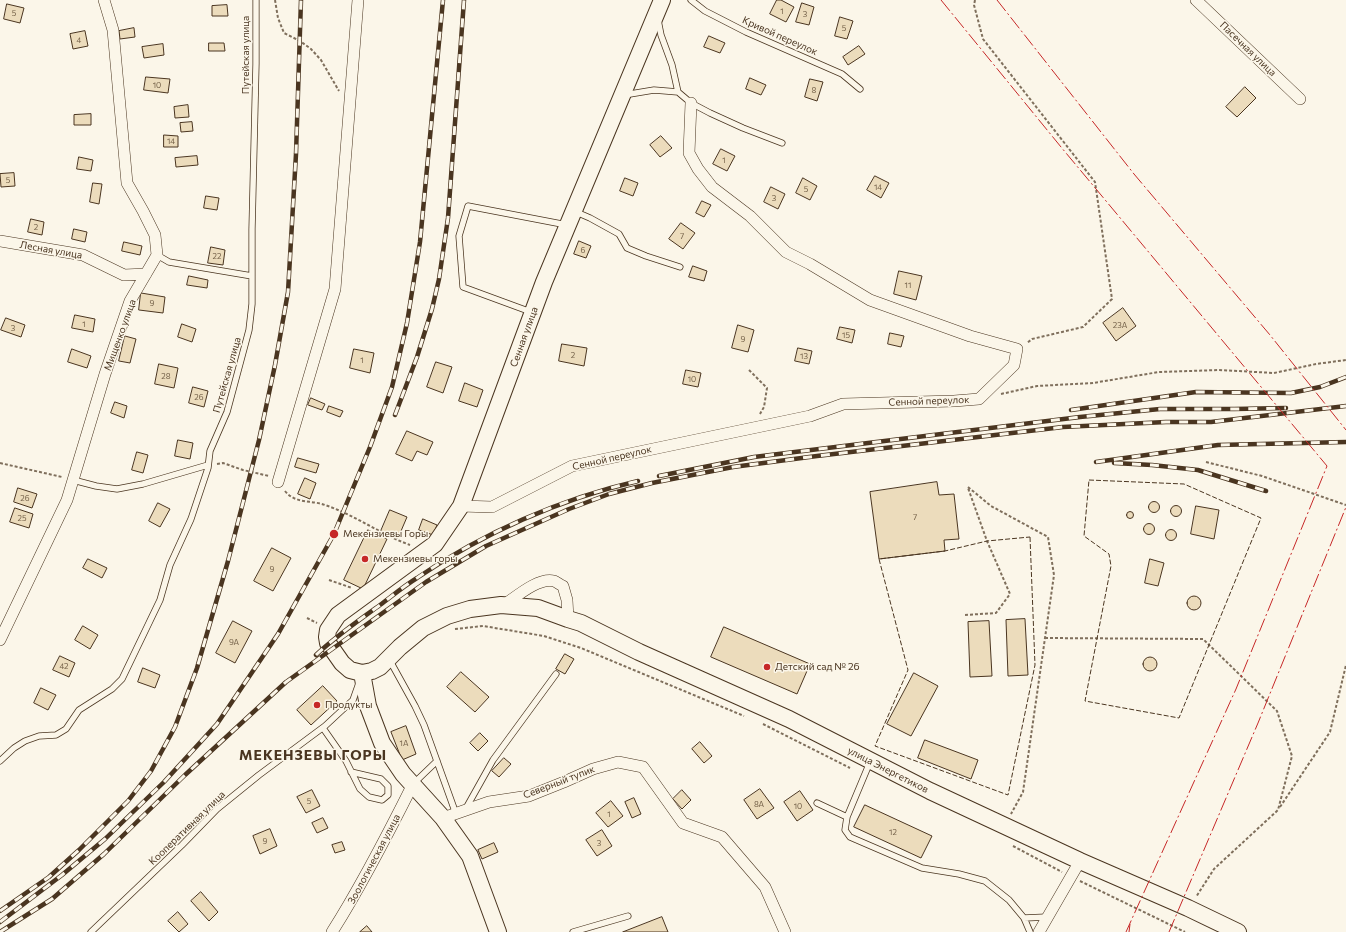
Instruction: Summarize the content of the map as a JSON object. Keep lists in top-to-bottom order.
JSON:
{
  "streets": {
    "main road": ["Сенная улица", "улица Энергетиков"],
    "street": [
      "Пасечная улица",
      "Лесная улица",
      "Мищенко улица",
      "Сенной переулок",
      "Северный тупик",
      "Зоологическая улица"
    ],
    "lane": ["Кривой переулок", "Путейская улица", "Кооперативная улица"]
  },
  "crossings": [
    ["Лесная улица", "Мищенко улица"],
    ["Сенная улица", "Сенной переулок"],
    ["Сенная улица", "улица Энергетиков"],
    ["Сенная улица", "Кооперативная улица"],
    ["улица Энергетиков", "Кооперативная улица"]
  ],
  "districts": ["МЕКЕНЗЕВЫ ГОРЫ"],
  "places": [
    "Мекензиевы Горы",
    "Мекензиевы горы",
    "Детский сад № 26",
    "Продукты"
  ],
  "house_numbers": [
    "1",
    "5",
    "3",
    "5",
    "4",
    "10",
    "8",
    "14",
    "1",
    "5",
    "14",
    "5",
    "3",
    "2",
    "7",
    "6",
    "22",
    "11",
    "9",
    "1",
    "23А",
    "3",
    "15",
    "9",
    "2",
    "13",
    "1",
    "28",
    "10",
    "26",
    "26",
    "7",
    "25",
    "9",
    "9А",
    "42",
    "1А",
    "5",
    "8А",
    "10",
    "1",
    "12",
    "9",
    "3"
  ]
}
